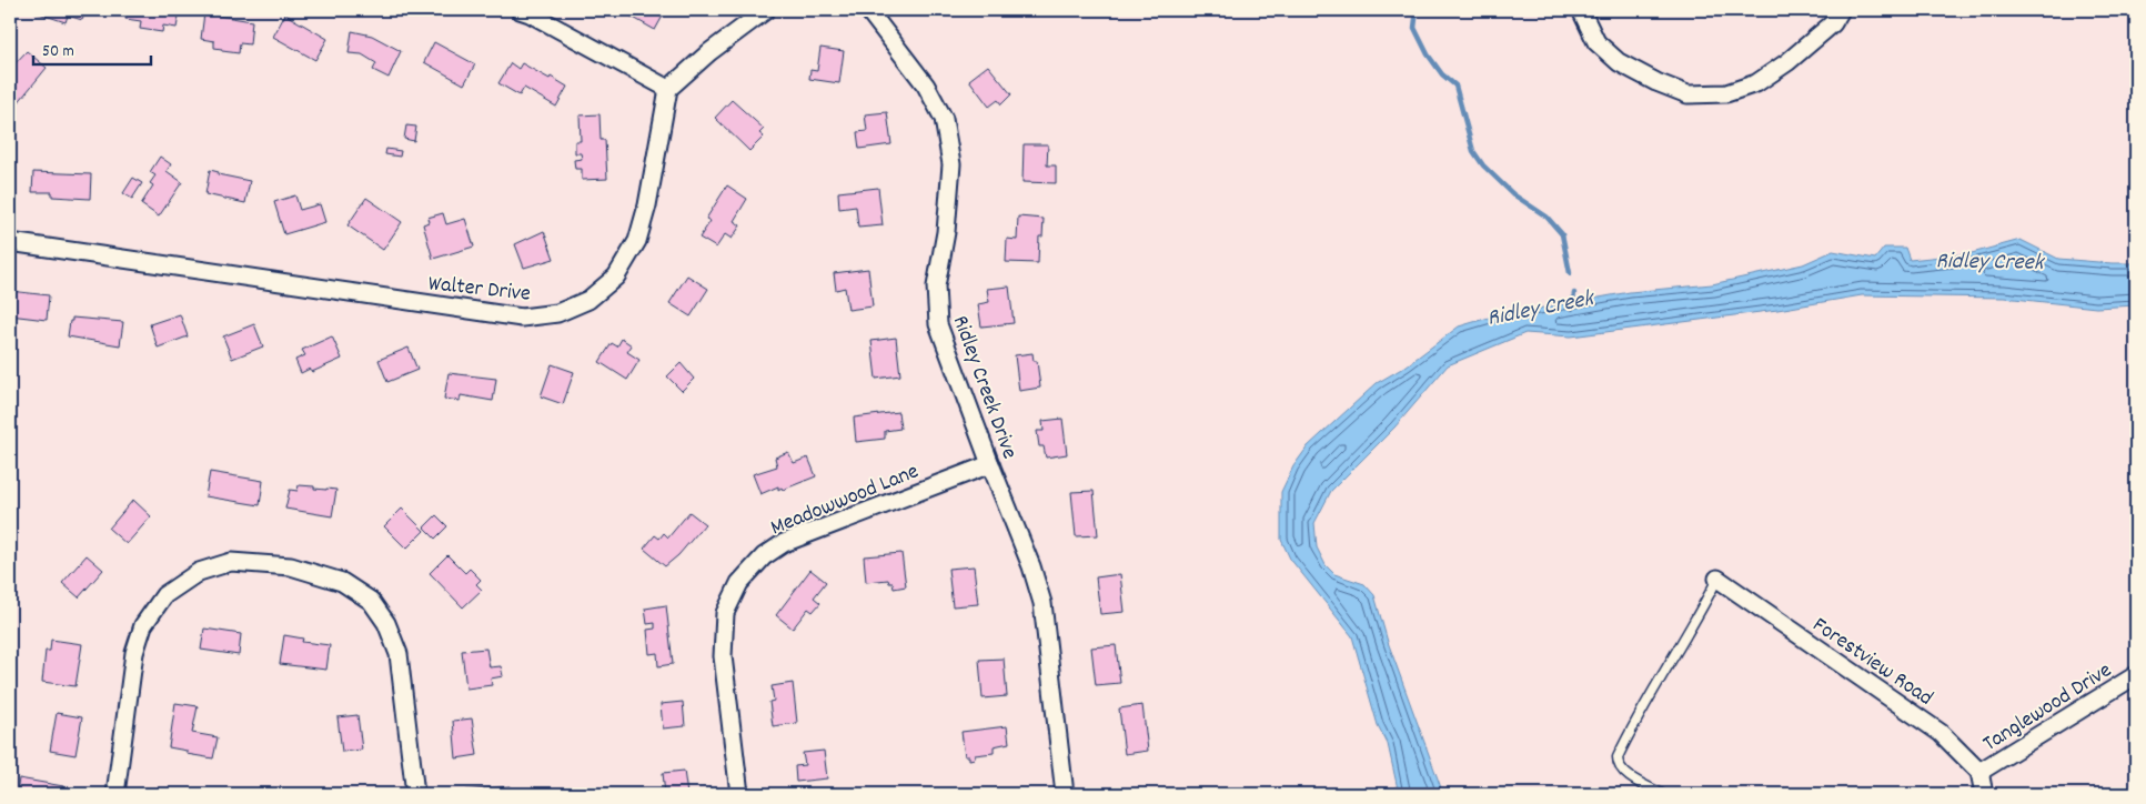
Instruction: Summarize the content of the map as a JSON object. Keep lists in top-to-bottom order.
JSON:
{
  "streets": {
    "street": [
      "Walter Drive",
      "Ridley Creek Drive",
      "Meadowwood Lane",
      "Forestview Road",
      "Tanglewood Drive"
    ]
  },
  "crossings": [
    ["Ridley Creek Drive", "Meadowwood Lane"],
    ["Forestview Road", "Tanglewood Drive"]
  ],
  "water": ["Ridley Creek"],
  "scale_bar": "50 m"
}
